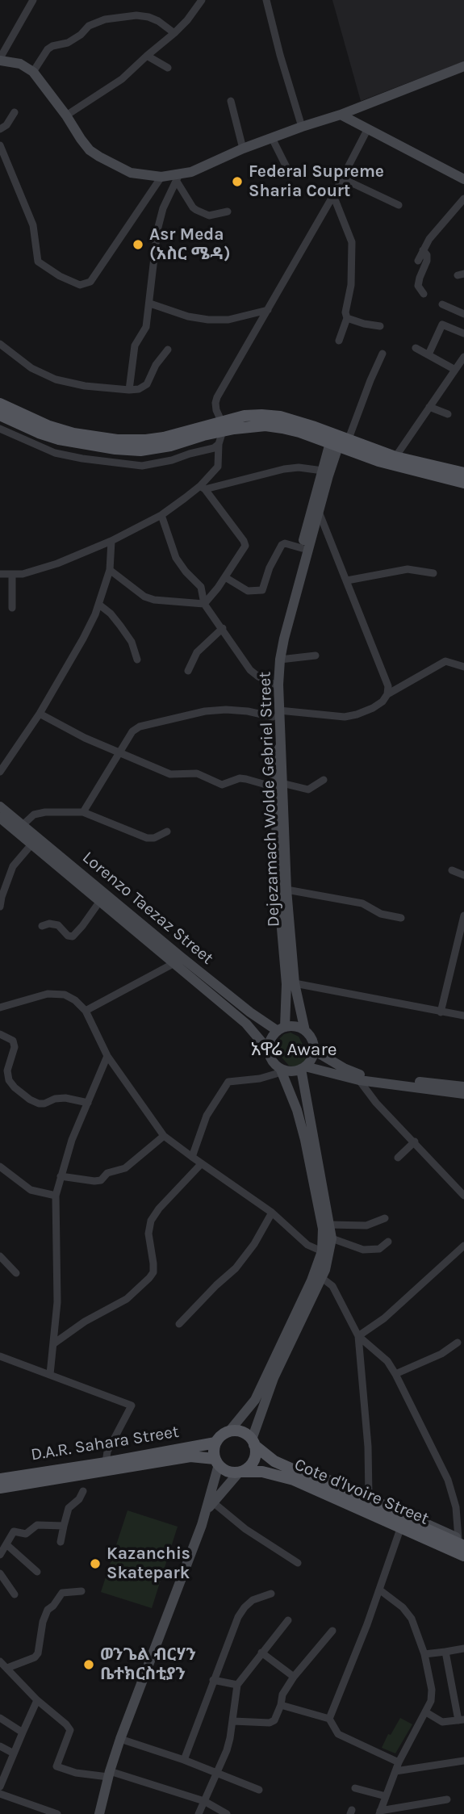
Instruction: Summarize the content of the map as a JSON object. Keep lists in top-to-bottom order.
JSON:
{
  "streets": {
    "main road": [
      "Dejezamach Wolde Gebriel Street",
      "Lorenzo Taezaz Street",
      "D.A.R. Sahara Street",
      "Cote d'Ivoire Street"
    ]
  },
  "crossings": [
    ["Dejezamach Wolde Gebriel Street", "Lorenzo Taezaz Street"],
    ["D.A.R. Sahara Street", "Cote d'Ivoire Street"]
  ],
  "districts": ["አዋሬ Aware"],
  "places": [
    "Federal Supreme Sharia Court",
    "Asr Meda (አስር ሜዳ)",
    "Kazanchis Skatepark",
    "ወንጌል ብርሃን ቤተክርስቲያን"
  ]
}
